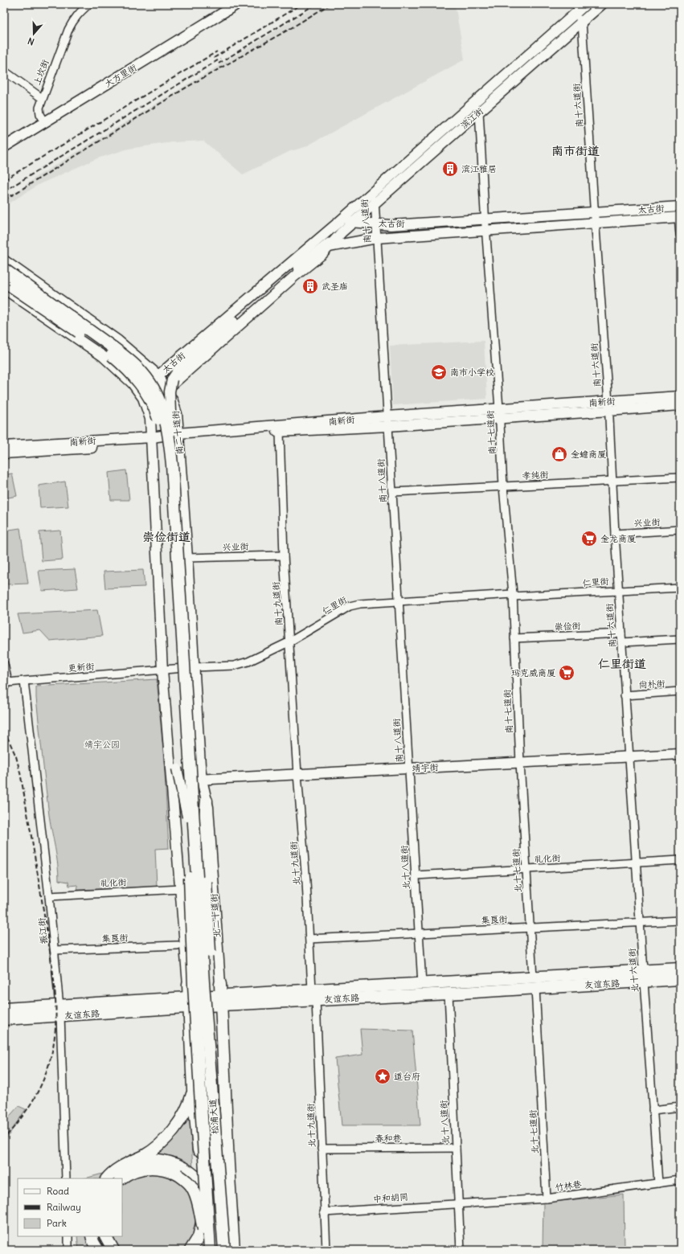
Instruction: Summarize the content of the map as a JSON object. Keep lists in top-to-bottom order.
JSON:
{
  "streets": {
    "highway": ["北二十道街", "友谊东路", "松浦大道"],
    "main road": [
      "大方里街",
      "滨江街",
      "太古街",
      "南新街",
      "南二十道街",
      "靖宇街"
    ],
    "street": [
      "上坎街",
      "南十六道街",
      "南十八道街",
      "南十七道街",
      "孝纯街",
      "兴业街",
      "仁里街",
      "南十九道街",
      "崇俭街",
      "更新街",
      "尚朴街",
      "礼化街",
      "北十九道街",
      "北十八道街",
      "北十七道街",
      "集良街",
      "振江街",
      "北十六道街",
      "春和巷",
      "竹林巷",
      "中和胡同"
    ]
  },
  "crossings": [
    ["上坎街", "大方里街"],
    ["南十六道街", "滨江街"],
    ["南十六道街", "太古街"],
    ["南十六道街", "南新街"],
    ["南十六道街", "孝纯街"],
    ["南十六道街", "兴业街"],
    ["南十六道街", "仁里街"],
    ["南十六道街", "崇俭街"],
    ["南十六道街", "尚朴街"],
    ["南十六道街", "靖宇街"],
    ["南十六道街", "北十六道街"],
    ["滨江街", "太古街"],
    ["滨江街", "南十八道街"],
    ["滨江街", "南十七道街"],
    ["太古街", "南十八道街"],
    ["太古街", "南二十道街"],
    ["太古街", "南十七道街"],
    ["南十八道街", "南新街"],
    ["南十八道街", "孝纯街"],
    ["南十八道街", "仁里街"],
    ["南十八道街", "靖宇街"],
    ["南十八道街", "北十八道街"],
    ["南新街", "南二十道街"],
    ["南新街", "南十七道街"],
    ["南新街", "南十九道街"],
    ["南二十道街", "兴业街"],
    ["南二十道街", "仁里街"],
    ["南二十道街", "更新街"],
    ["南二十道街", "北二十道街"],
    ["南十七道街", "孝纯街"],
    ["南十七道街", "仁里街"],
    ["南十七道街", "崇俭街"],
    ["南十七道街", "靖宇街"],
    ["南十七道街", "北十七道街"],
    ["兴业街", "南十九道街"],
    ["仁里街", "南十九道街"],
    ["仁里街", "更新街"],
    ["仁里街", "北二十道街"],
    ["南十九道街", "靖宇街"],
    ["南十九道街", "北十九道街"],
    ["更新街", "北二十道街"],
    ["更新街", "振江街"],
    ["靖宇街", "北十九道街"],
    ["靖宇街", "北十八道街"],
    ["靖宇街", "北十七道街"],
    ["靖宇街", "北二十道街"],
    ["靖宇街", "北十六道街"],
    ["礼化街", "北十八道街"],
    ["礼化街", "北十七道街"],
    ["礼化街", "振江街"],
    ["礼化街", "北十六道街"],
    ["北十九道街", "集良街"],
    ["北十九道街", "友谊东路"],
    ["北十九道街", "春和巷"],
    ["北十九道街", "中和胡同"],
    ["北十八道街", "集良街"],
    ["北十八道街", "友谊东路"],
    ["北十八道街", "春和巷"],
    ["北十八道街", "竹林巷"],
    ["北十八道街", "中和胡同"],
    ["北十七道街", "集良街"],
    ["北十七道街", "友谊东路"],
    ["北十七道街", "竹林巷"],
    ["北二十道街", "友谊东路"],
    ["集良街", "振江街"],
    ["集良街", "北十六道街"],
    ["振江街", "友谊东路"],
    ["北十六道街", "友谊东路"],
    ["北十六道街", "竹林巷"],
    ["竹林巷", "中和胡同"]
  ],
  "districts": ["南市街道", "崇俭街道", "仁里街道"],
  "parks": ["靖宇公园"],
  "places": {
    "building": ["滨江雅居", "武圣庙"],
    "school or university": ["南市小学校"],
    "shop": ["金蟾商厦"],
    "supermarket": ["金龙商厦", "玛克威商厦"],
    "place": ["道台府"]
  },
  "legend": ["Road", "Railway", "Park"],
  "north": "bottom"
}
